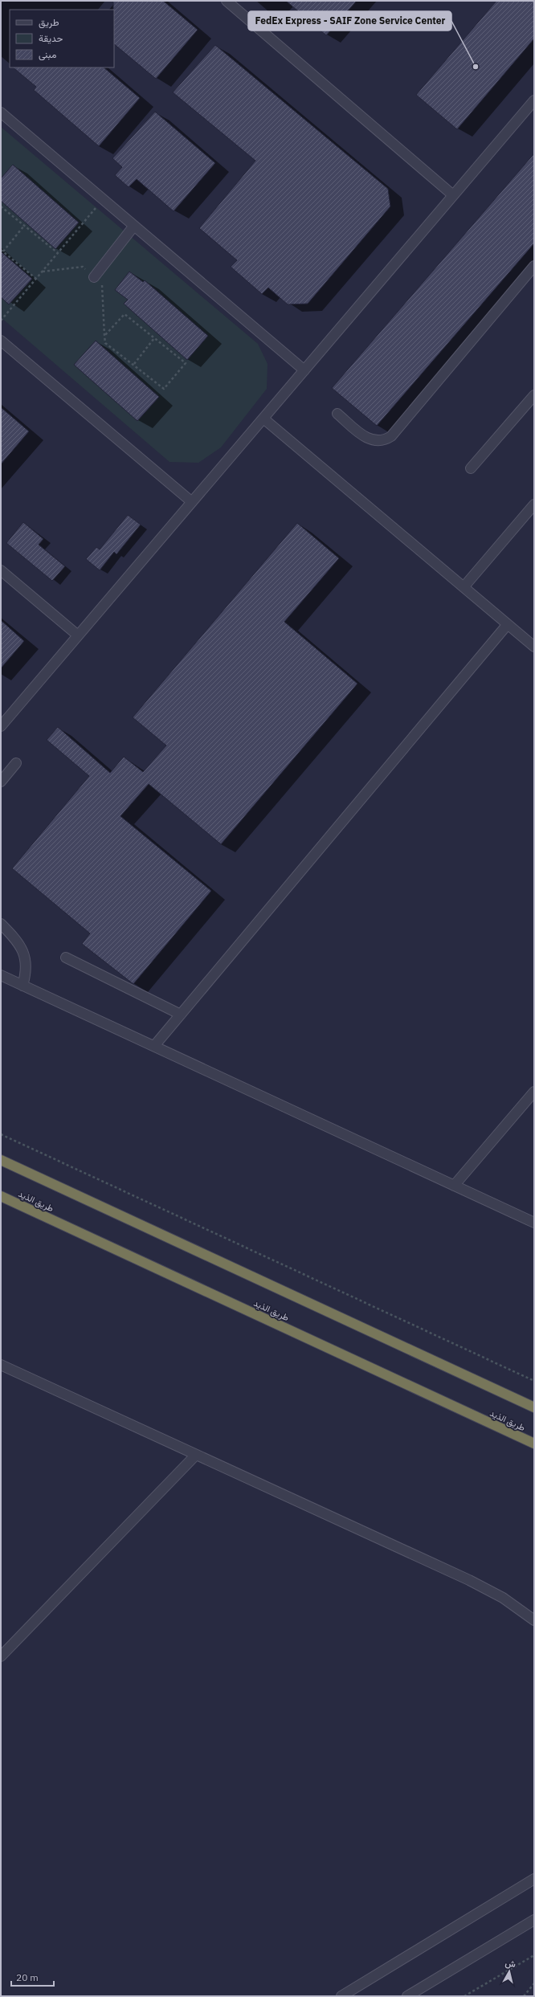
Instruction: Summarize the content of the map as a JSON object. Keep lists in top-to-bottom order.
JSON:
{
  "streets": {
    "highway": ["طريق الذيد"]
  },
  "places": ["FedEx Express - SAIF Zone Service Center"],
  "legend": ["طريق", "حديقة", "مبنى"],
  "scale_bar": "20 m",
  "north": "top"
}
